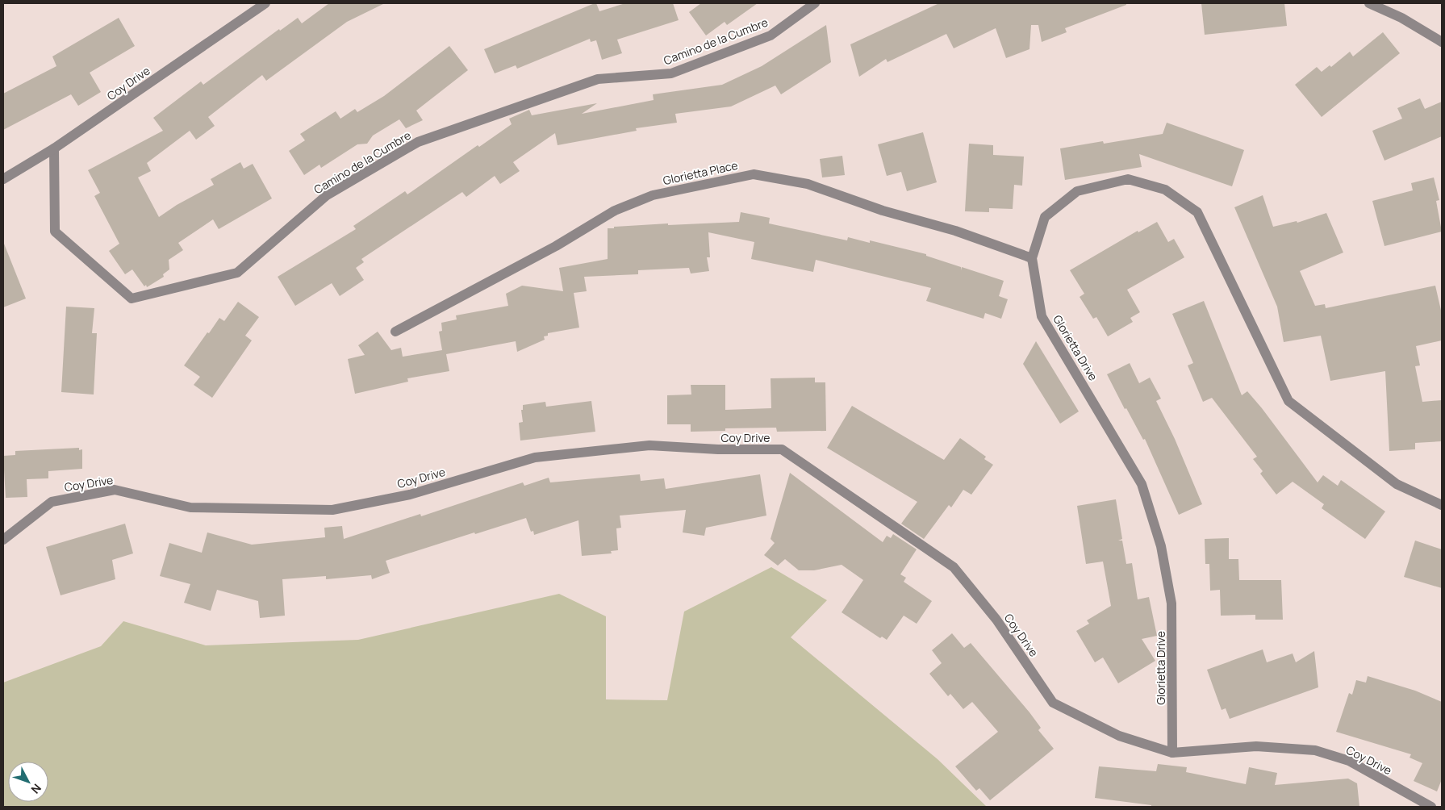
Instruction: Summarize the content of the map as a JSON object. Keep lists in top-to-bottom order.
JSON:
{
  "streets": {
    "street": [
      "Camino de la Cumbre",
      "Coy Drive",
      "Glorietta Place",
      "Glorietta Drive"
    ]
  },
  "crossings": [
    ["Camino de la Cumbre", "Coy Drive"],
    ["Coy Drive", "Glorietta Drive"],
    ["Glorietta Place", "Glorietta Drive"]
  ],
  "north": "bottom right"
}
